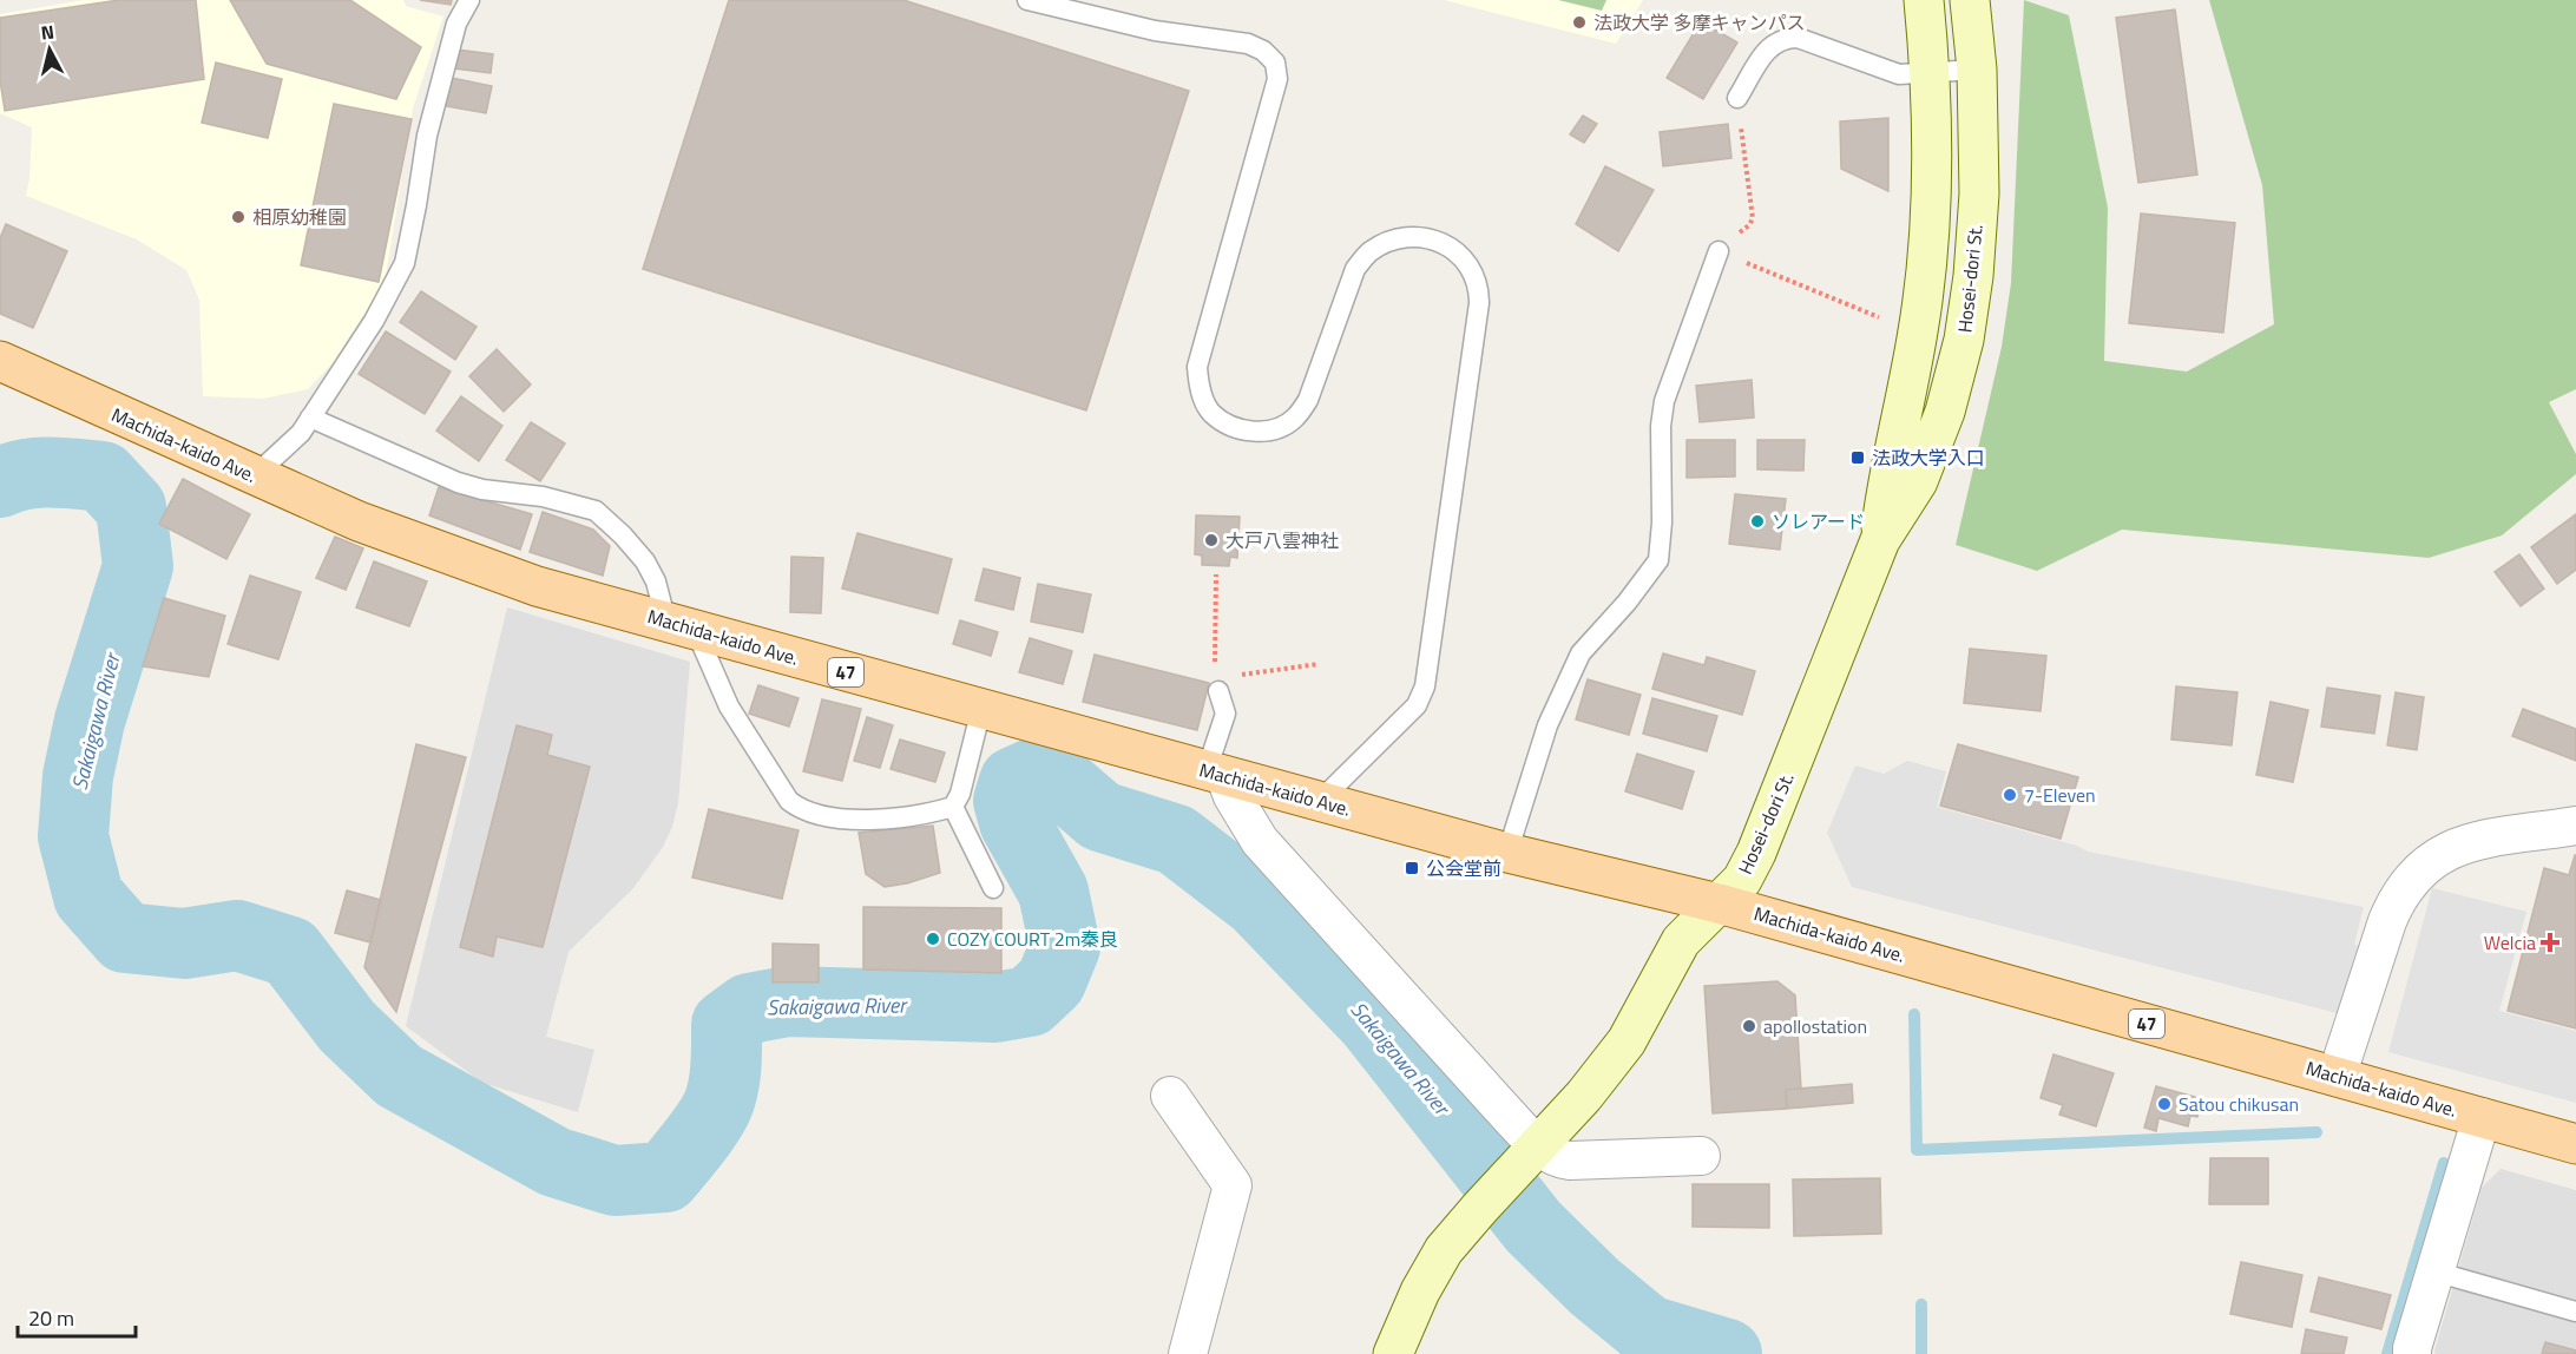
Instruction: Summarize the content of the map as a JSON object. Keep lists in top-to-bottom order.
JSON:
{
  "streets": {
    "main road": ["Machida-kaido Ave.", "47"],
    "street": ["Hosei-dori St."]
  },
  "crossings": [
    ["Hosei-dori St.", "Machida-kaido Ave."]
  ],
  "water": ["Sakaigawa River"],
  "places": {
    "other": [
      "法政大学 多摩キャンパス",
      "相原幼稚園",
      "ソレアード",
      "大戸八雲神社",
      "7-Eleven",
      "COZY COURT 2m秦良",
      "apollostation",
      "Satou chikusan"
    ],
    "transit": ["法政大学入口", "公会堂前"],
    "health": ["Welcia"]
  },
  "scale_bar": "20 m",
  "north": "top"
}
